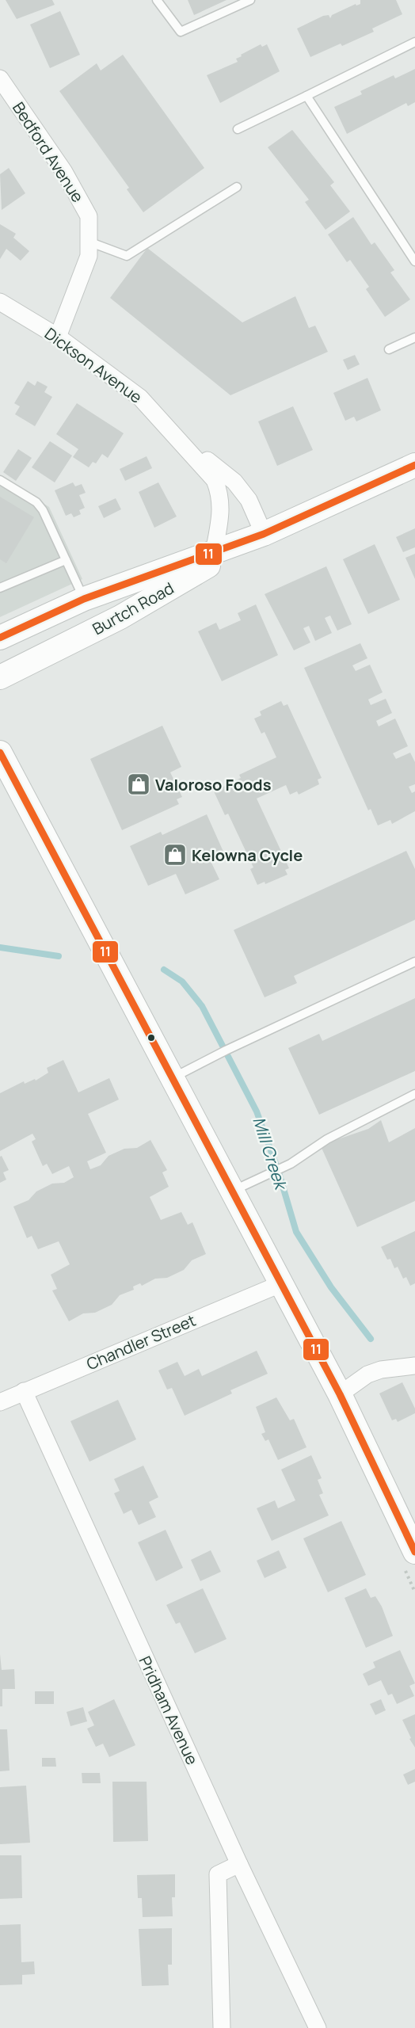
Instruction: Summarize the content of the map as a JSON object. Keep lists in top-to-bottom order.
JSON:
{
  "streets": {
    "street": [
      "Bedford Avenue",
      "Dickson Avenue",
      "Burtch Road",
      "Chandler Street",
      "Pridham Avenue"
    ]
  },
  "crossings": [
    ["Bedford Avenue", "Dickson Avenue"],
    ["Dickson Avenue", "Burtch Road"],
    ["Chandler Street", "Pridham Avenue"]
  ],
  "water": ["Mill Creek"],
  "places": {
    "shop": ["Valoroso Foods", "Kelowna Cycle"]
  },
  "lines": ["transit line 11"]
}
